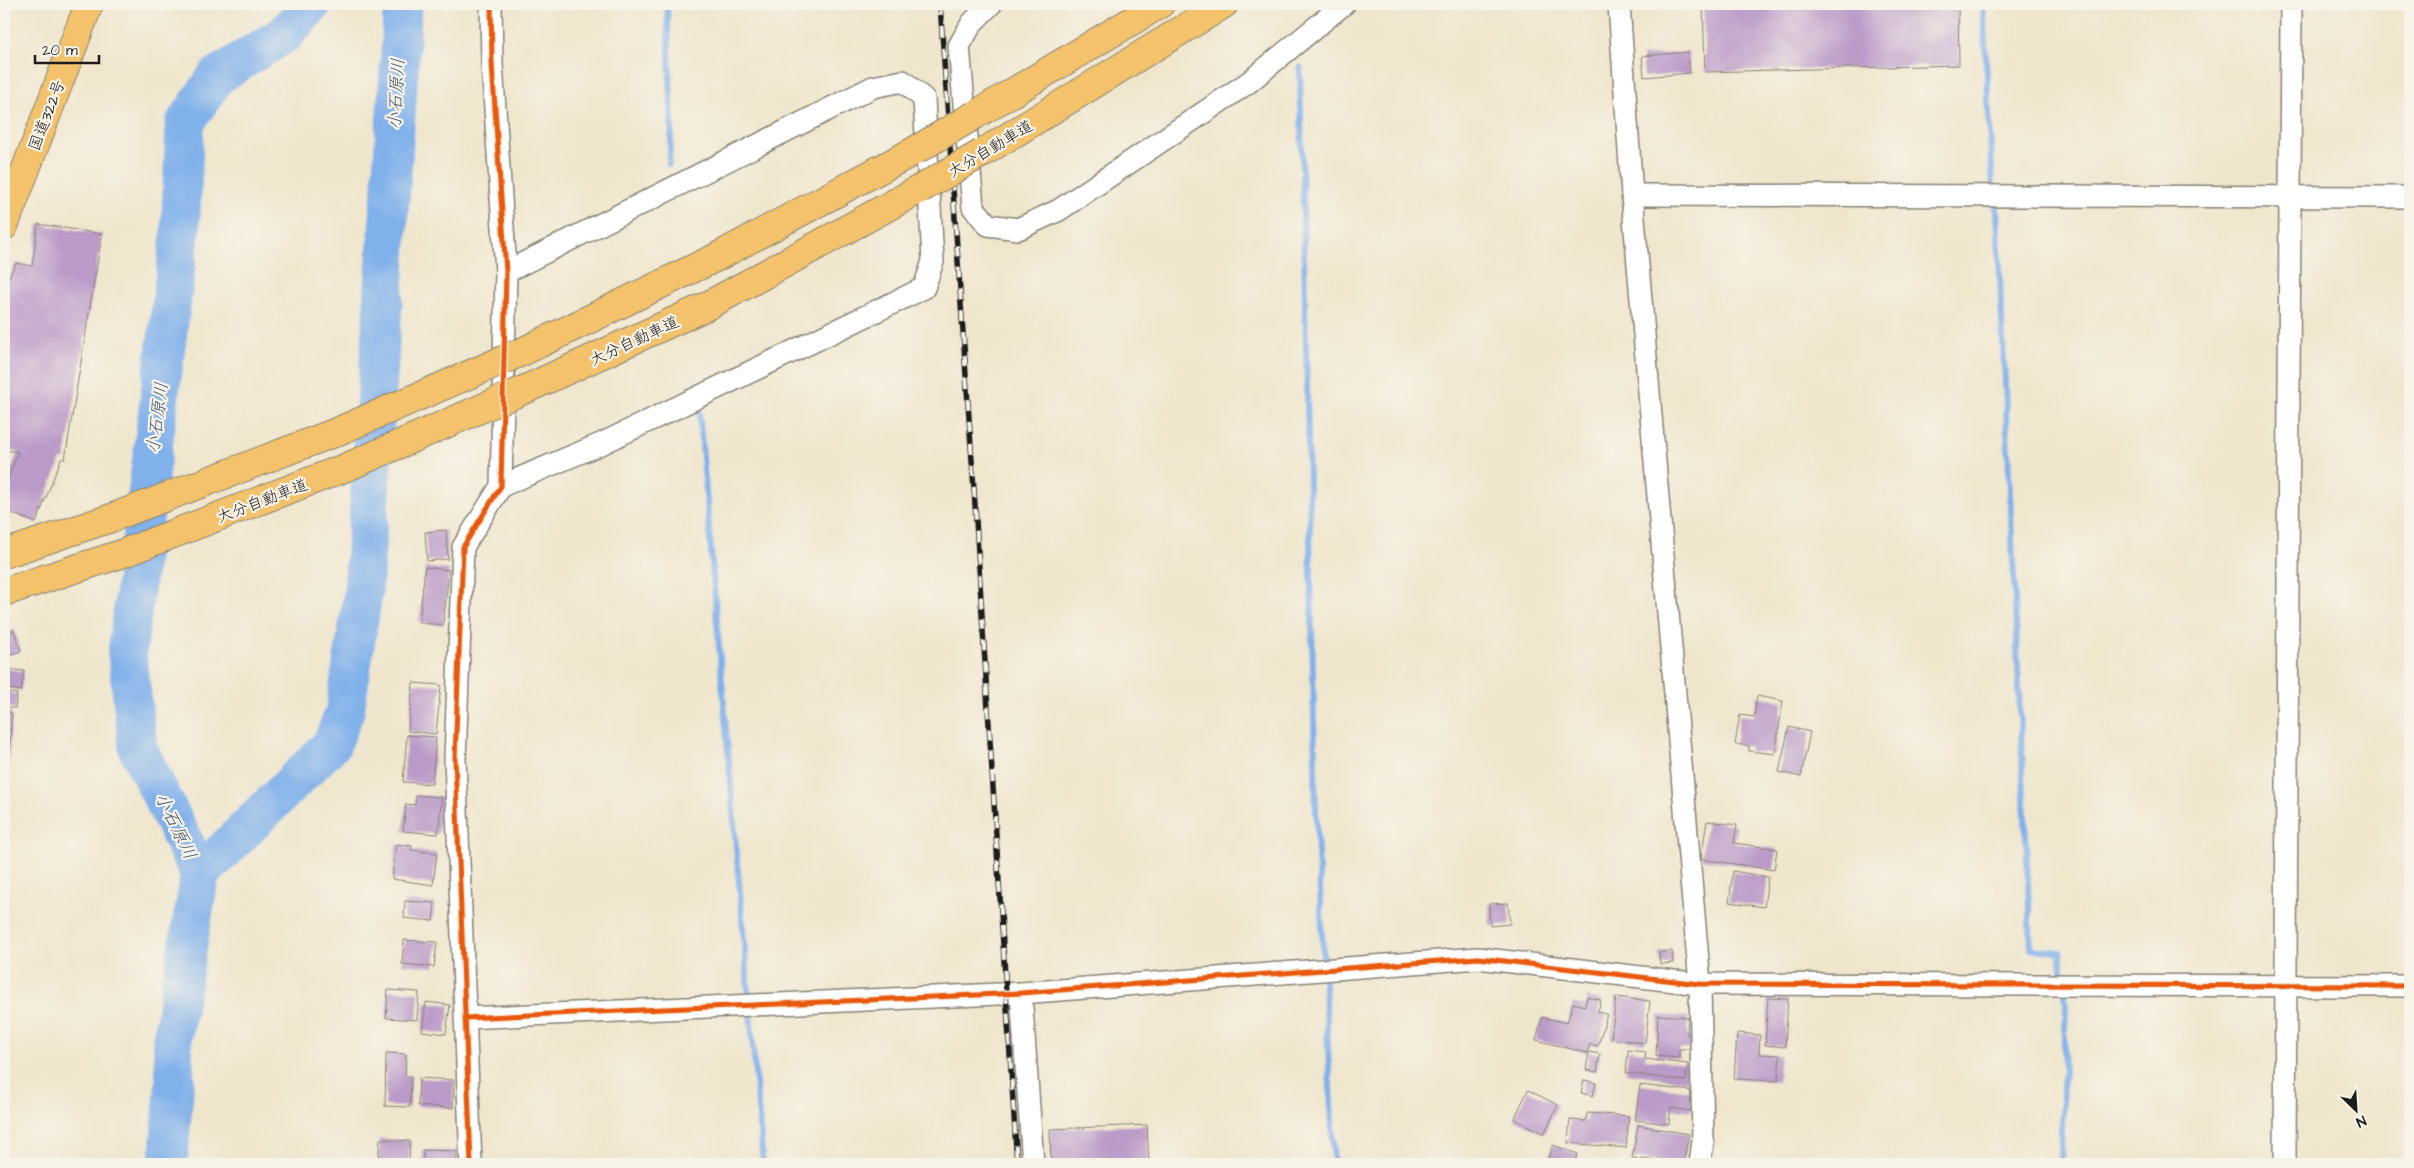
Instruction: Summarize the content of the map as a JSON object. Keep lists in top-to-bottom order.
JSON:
{
  "streets": {
    "highway": ["国道322号", "大分自動車道"]
  },
  "water": ["小石原川"],
  "scale_bar": "20 m",
  "north": "bottom right"
}
